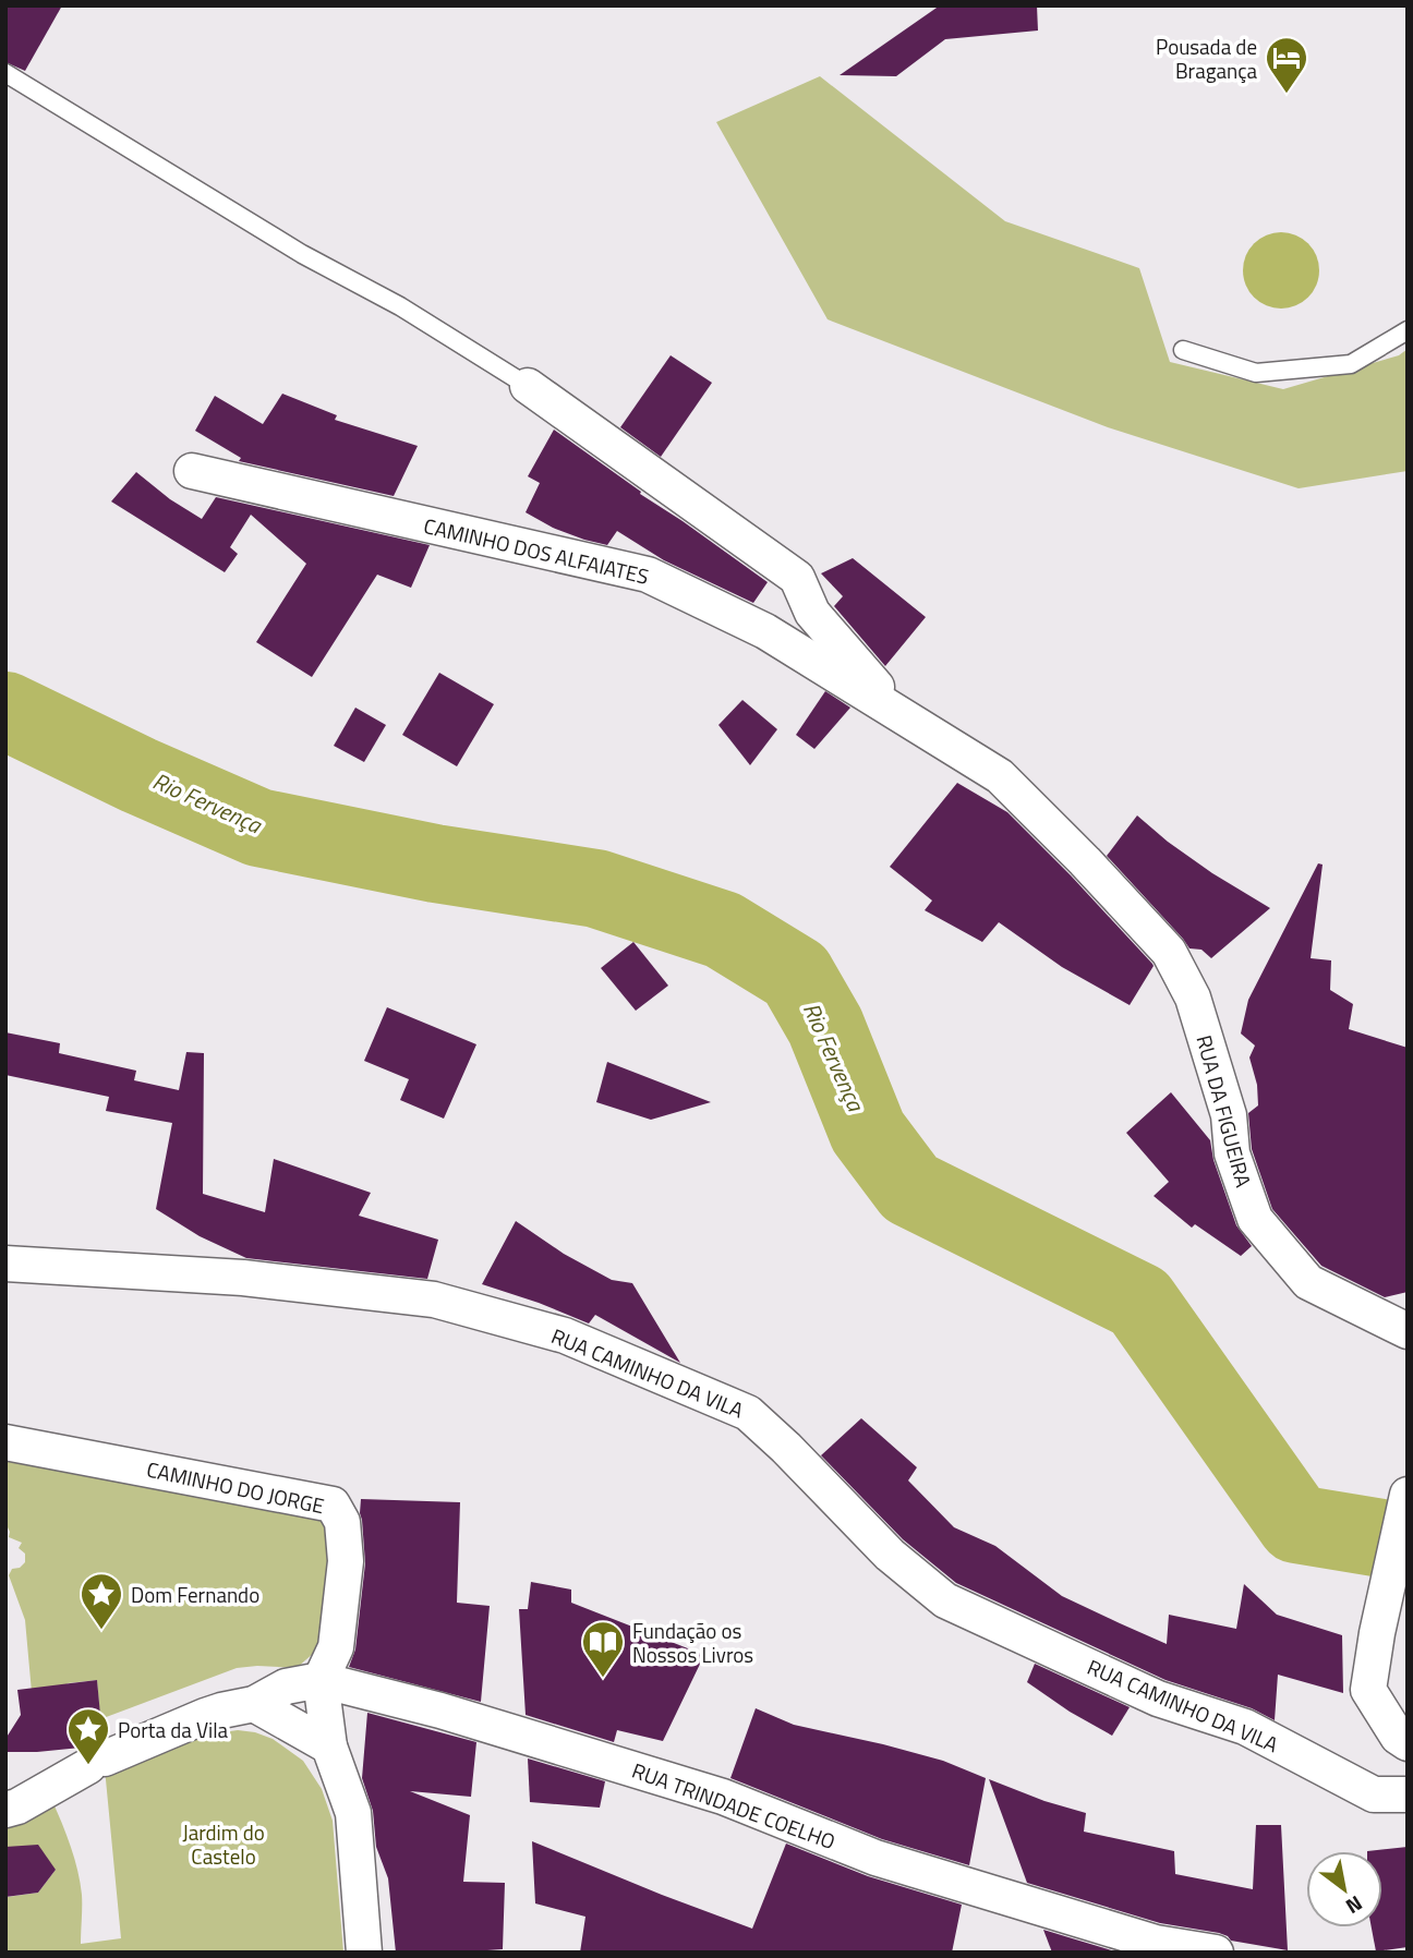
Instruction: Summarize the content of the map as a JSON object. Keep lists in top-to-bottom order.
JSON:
{
  "streets": {
    "street": [
      "CAMINHO DOS ALFAIATES",
      "RUA DA FIGUEIRA",
      "RUA CAMINHO DA VILA",
      "CAMINHO DO JORGE",
      "RUA TRINDADE COELHO"
    ]
  },
  "crossings": [
    ["CAMINHO DOS ALFAIATES", "RUA DA FIGUEIRA"],
    ["CAMINHO DO JORGE", "RUA TRINDADE COELHO"]
  ],
  "water": ["Rio Fervença"],
  "parks": ["Jardim do Castelo"],
  "places": {
    "hotel": ["Pousada de Bragança"],
    "place": ["Dom Fernando", "Porta da Vila"],
    "library": ["Fundação os Nossos Livros"]
  },
  "north": "bottom right"
}
